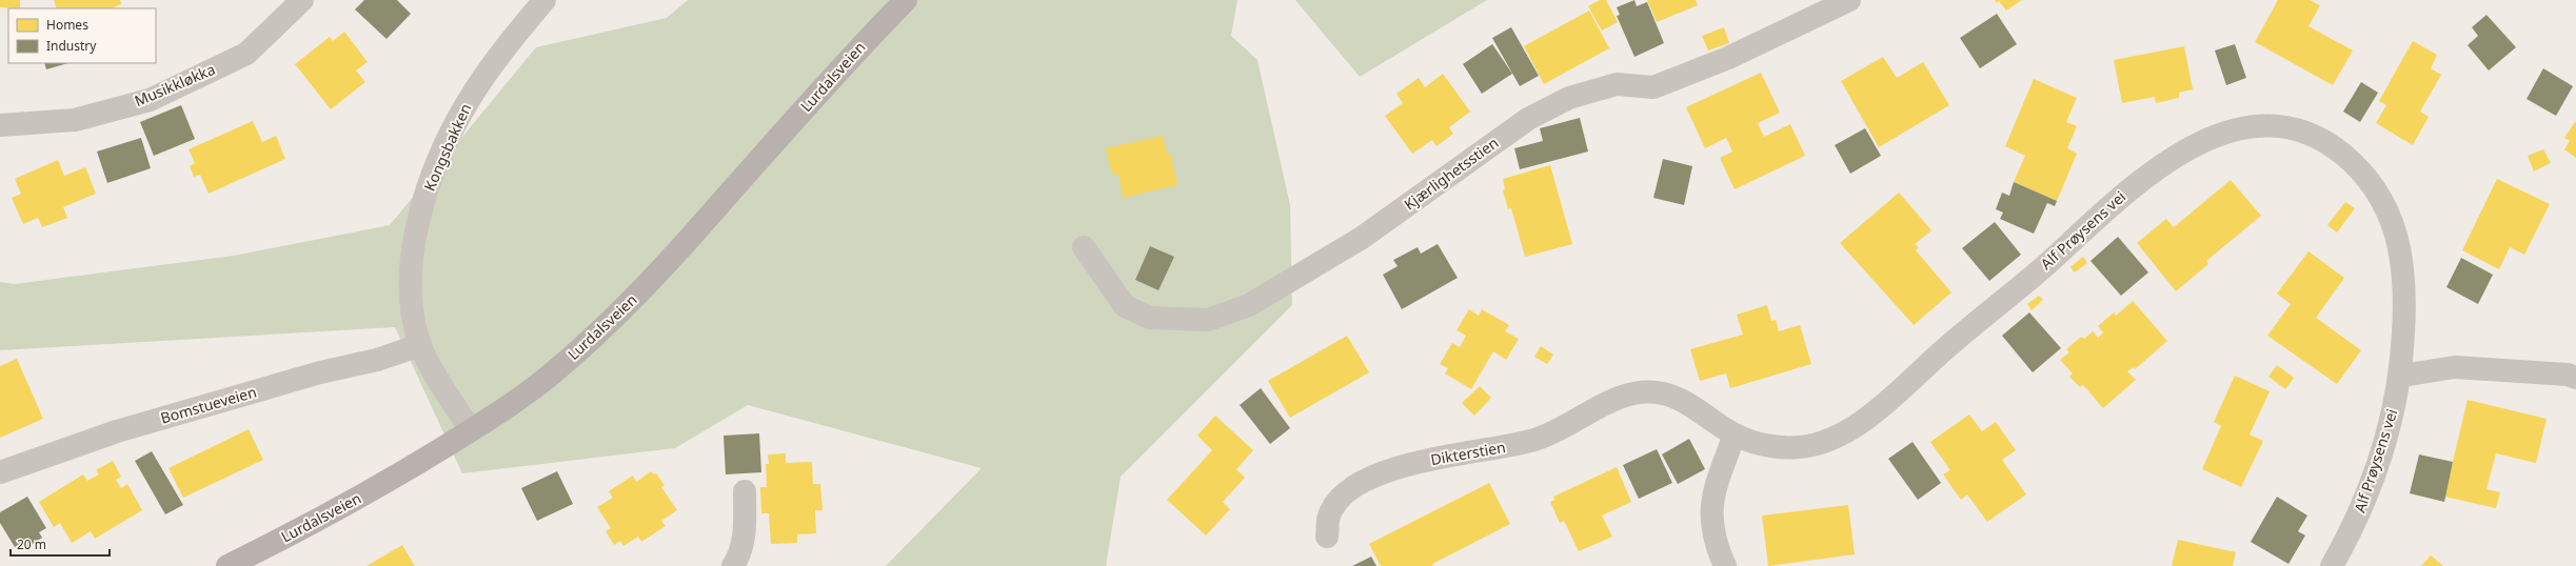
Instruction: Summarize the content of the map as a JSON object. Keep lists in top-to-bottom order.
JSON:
{
  "streets": {
    "main road": ["Lurdalsveien"],
    "street": [
      "Musikkløkka",
      "Kongsbakken",
      "Kjærlighetsstien",
      "Alf Prøysens vei",
      "Bomstueveien",
      "Dikterstien"
    ]
  },
  "crossings": [
    ["Lurdalsveien", "Kongsbakken"],
    ["Kongsbakken", "Bomstueveien"],
    ["Alf Prøysens vei", "Dikterstien"]
  ],
  "legend": ["Homes", "Industry"],
  "scale_bar": "20 m"
}
